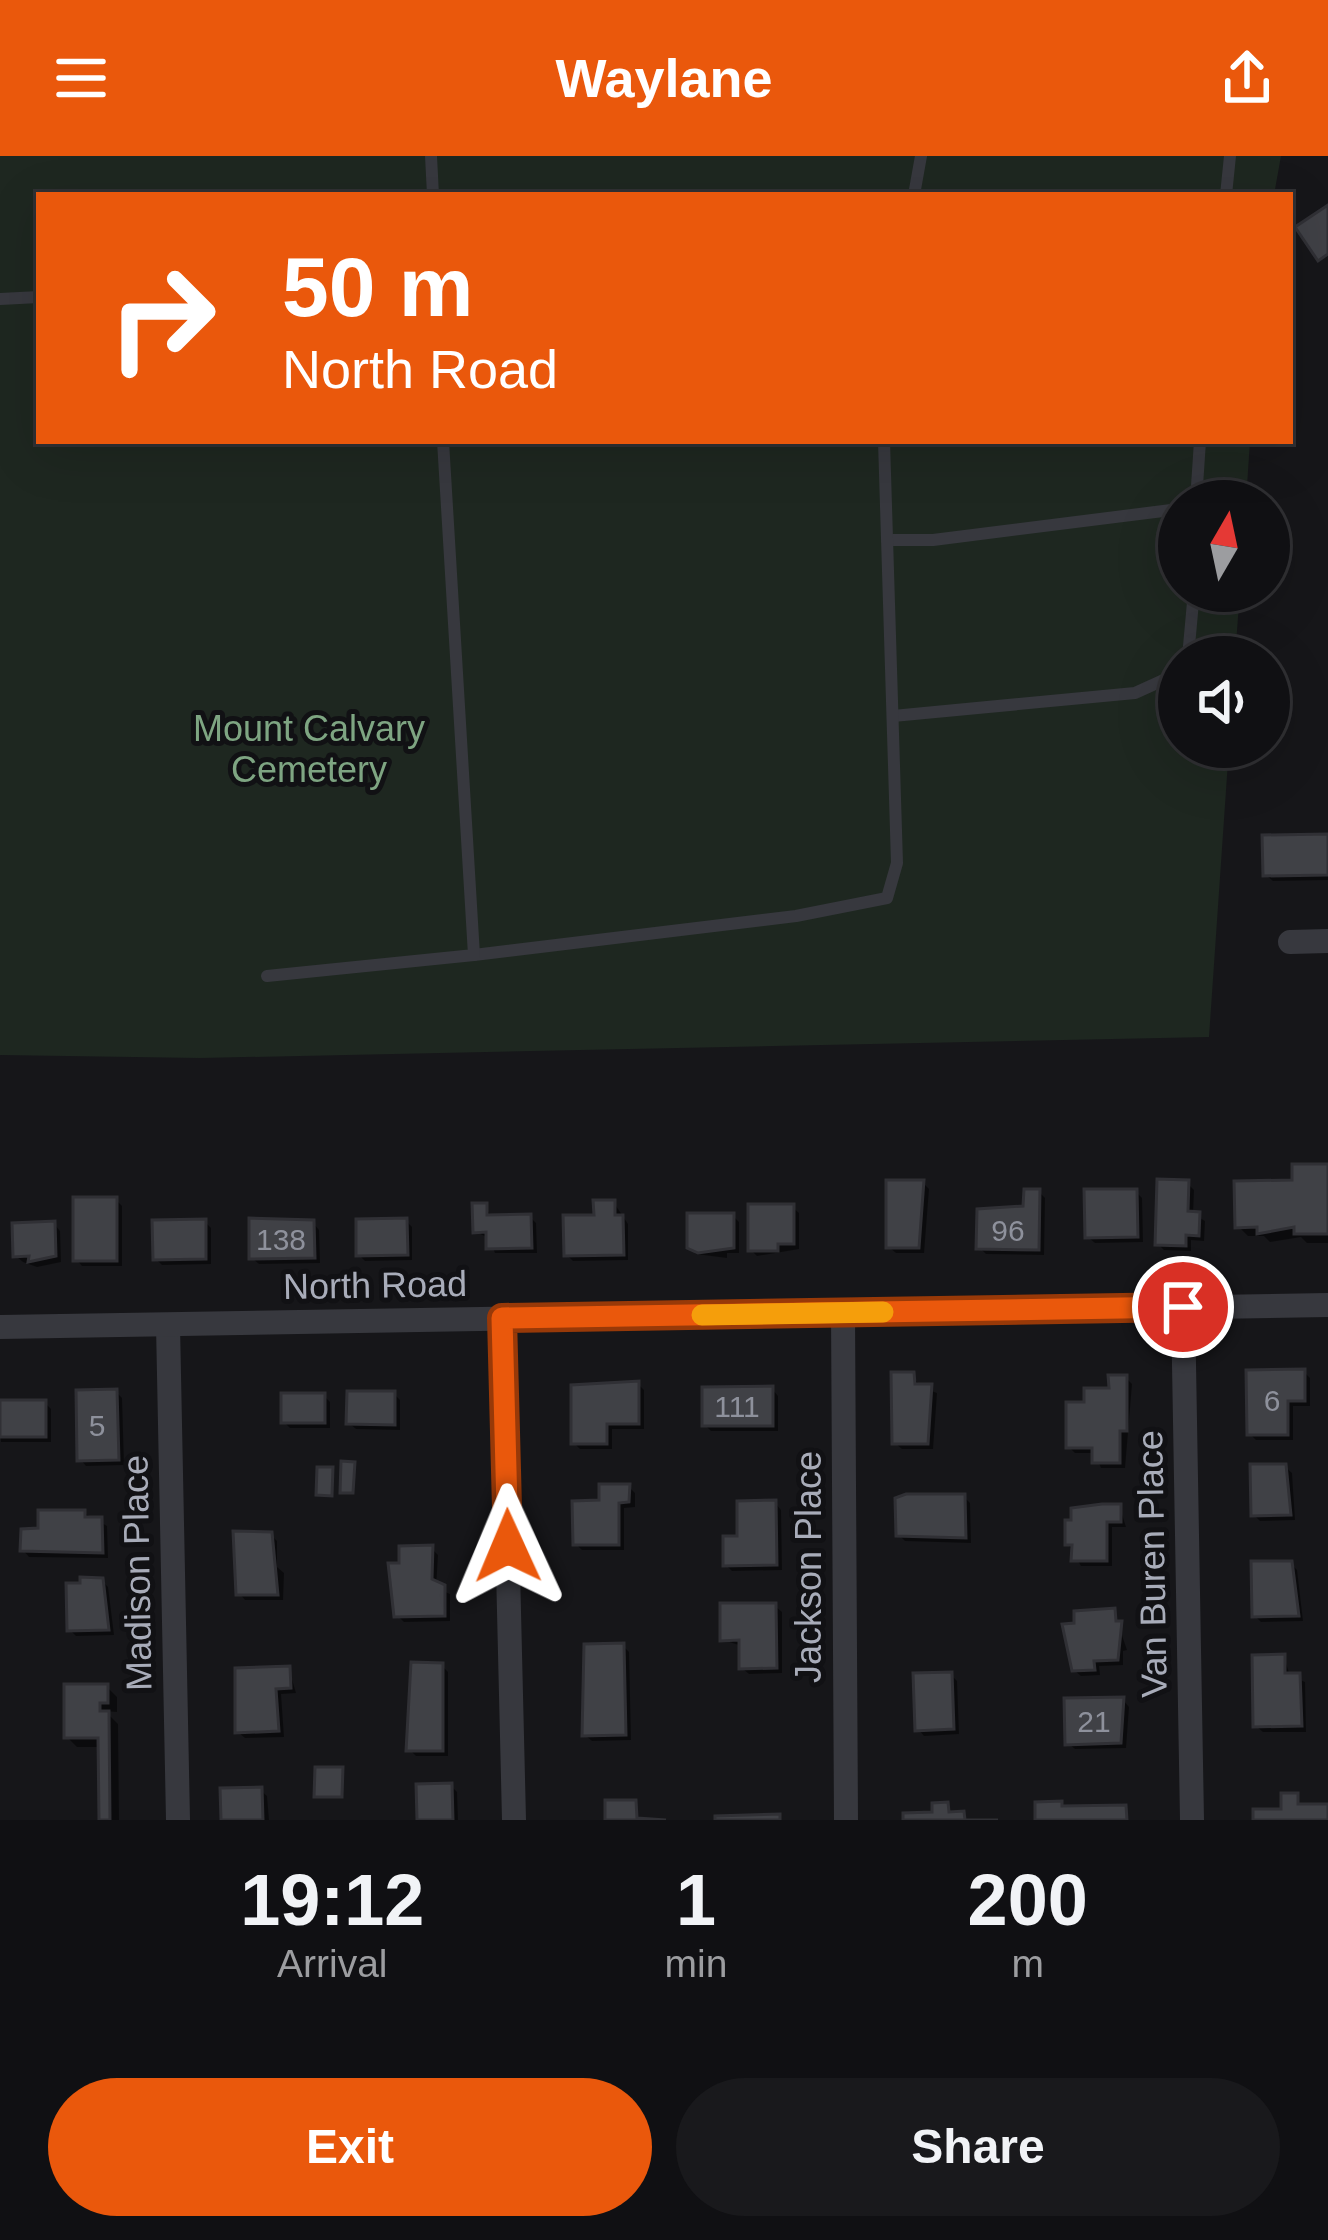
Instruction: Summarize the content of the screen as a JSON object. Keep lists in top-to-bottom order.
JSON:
{
  "streets": {
    "street": [
      "North Road",
      "Van Buren Place",
      "Jackson Place",
      "Madison Place"
    ]
  },
  "crossings": [
    ["North Road", "Van Buren Place"],
    ["North Road", "Jackson Place"],
    ["North Road", "Madison Place"]
  ],
  "parks": ["Mount Calvary Cemetery"],
  "house_numbers": [
    "96",
    "138",
    "6",
    "111",
    "5",
    "21"
  ],
  "north": "top",
  "page": {
    "header": "Waylane",
    "turn": ["50 m", "North Road"],
    "eta": [
      "19:12",
      "Arrival",
      "1",
      "min",
      "200",
      "m"
    ],
    "buttons": ["Exit", "Share"]
  }
}
